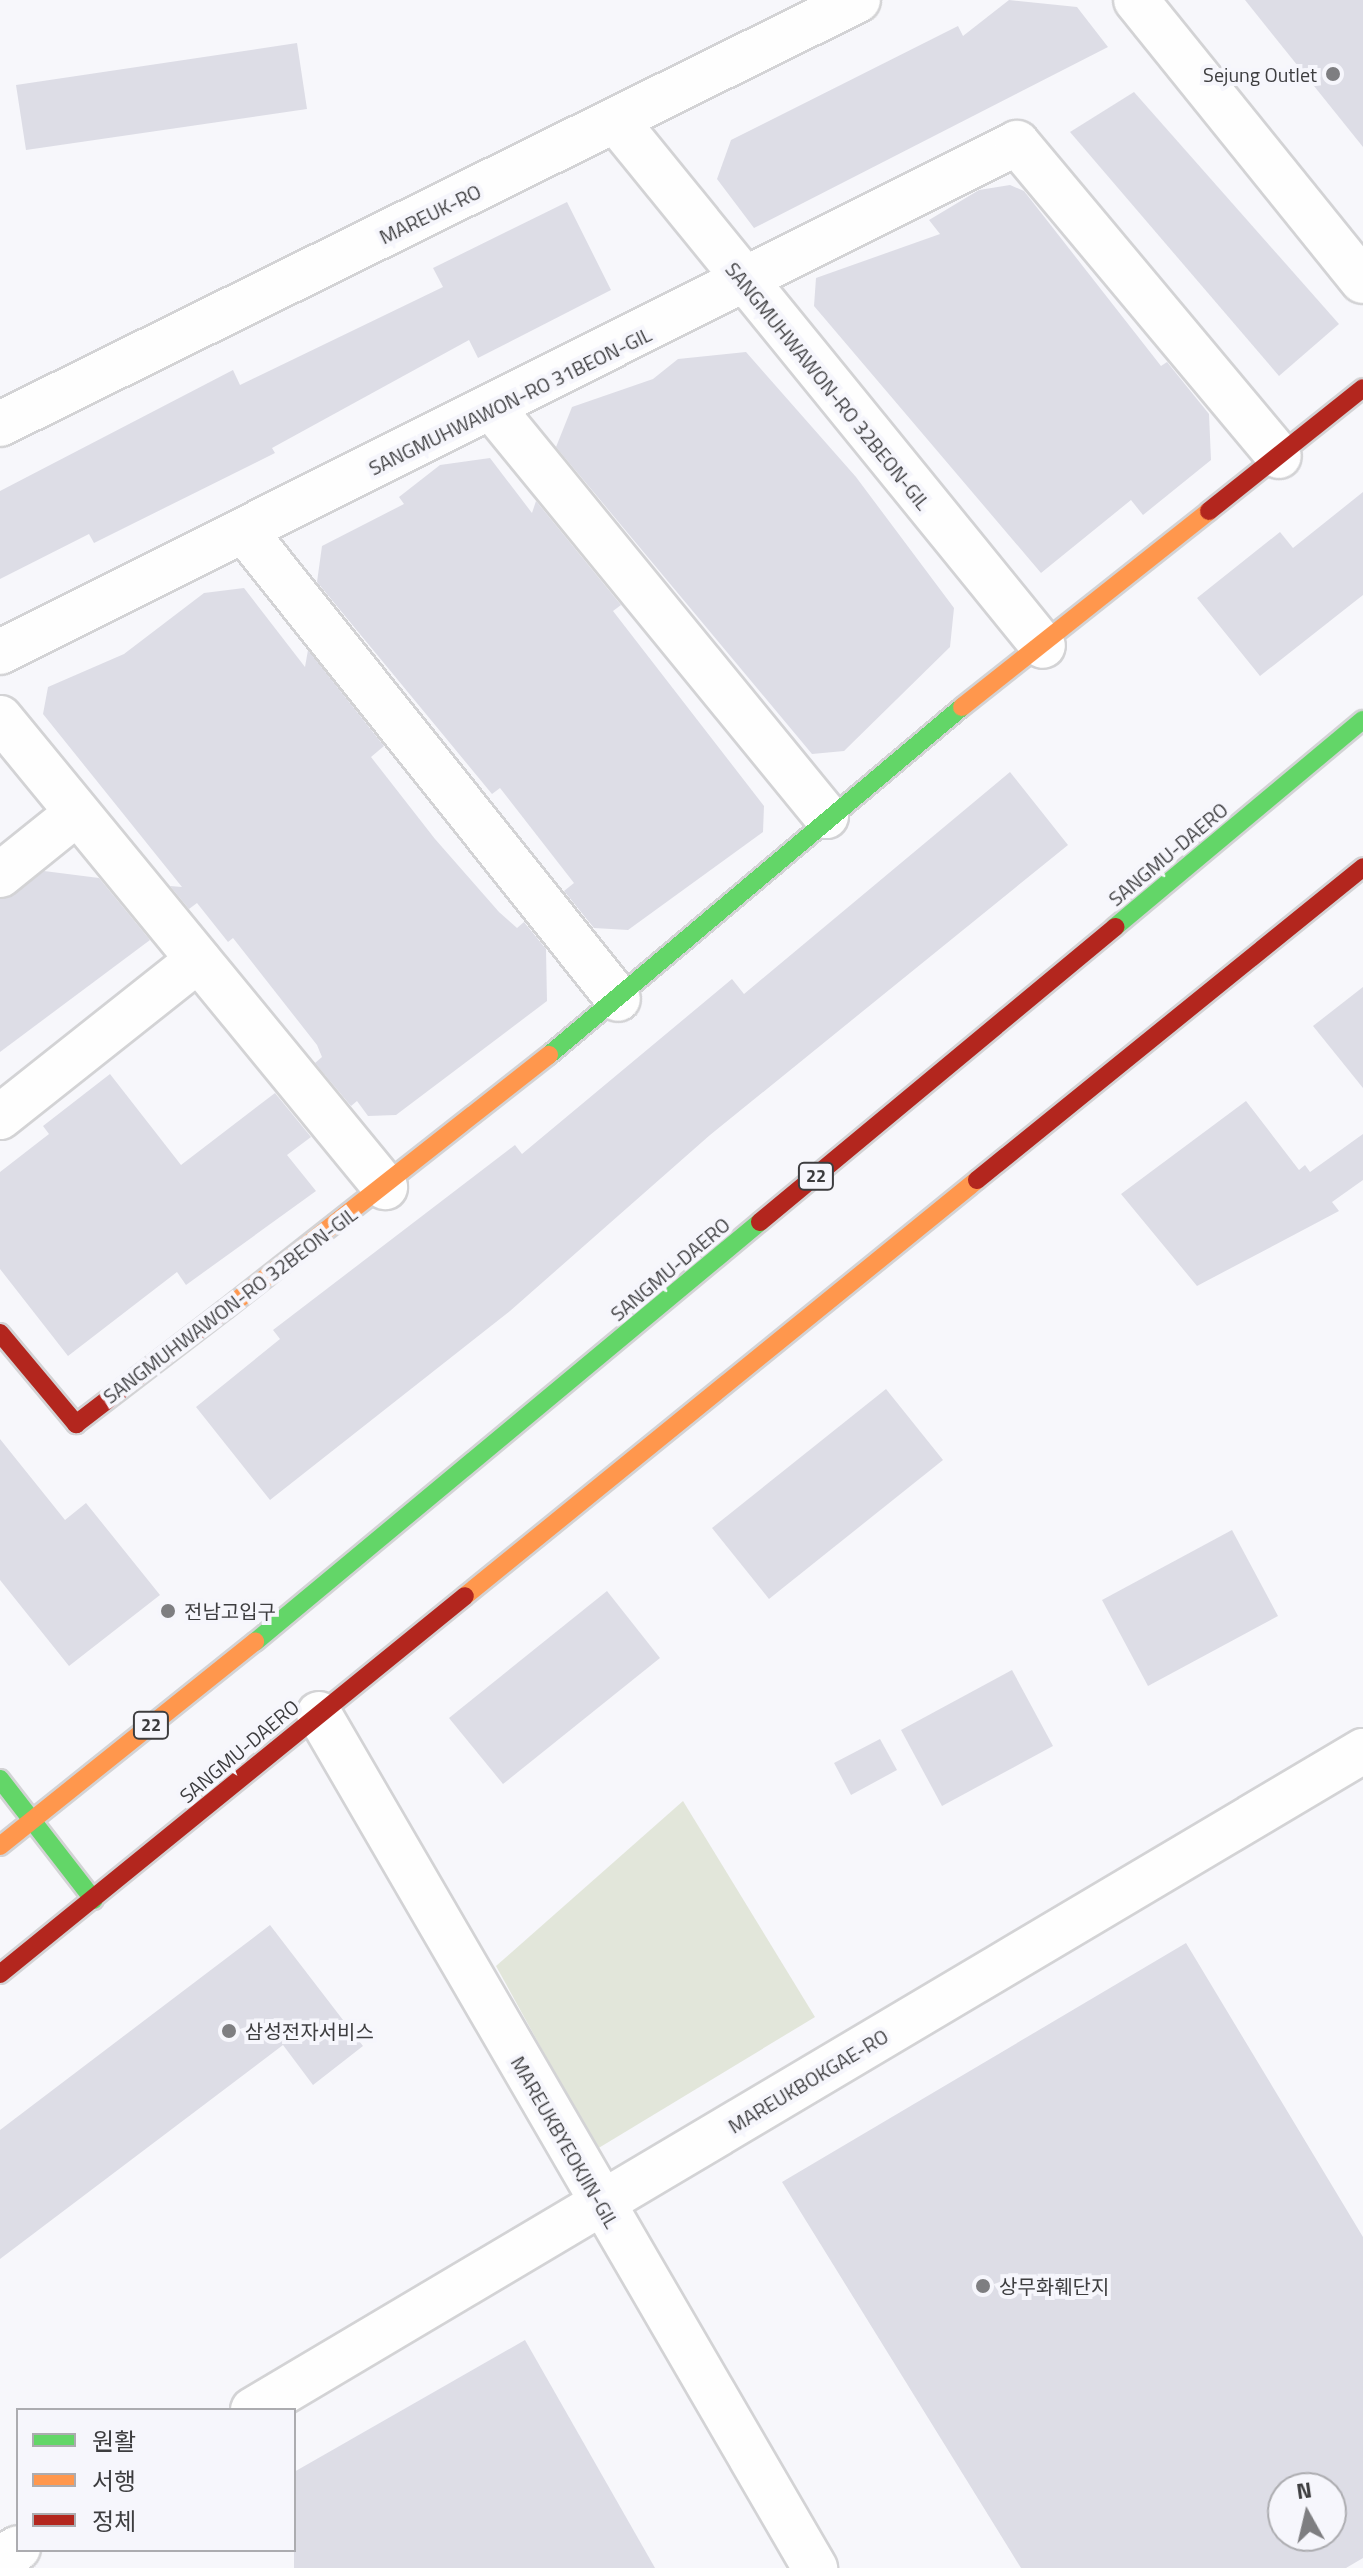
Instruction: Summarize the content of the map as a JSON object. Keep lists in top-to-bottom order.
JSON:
{
  "streets": {
    "main road": ["SANGMUHWAWON-RO 32BEON-GIL", "SANGMU-DAERO", "22"],
    "street": [
      "MAREUK-RO",
      "SANGMUHWAWON-RO 31BEON-GIL",
      "MAREUKBOKGAE-RO",
      "MAREUKBYEOKJIN-GIL"
    ]
  },
  "crossings": [
    ["MAREUK-RO", "SANGMUHWAWON-RO 32BEON-GIL"],
    ["SANGMUHWAWON-RO 32BEON-GIL", "SANGMUHWAWON-RO 31BEON-GIL"],
    ["SANGMU-DAERO", "MAREUKBYEOKJIN-GIL"],
    ["MAREUKBOKGAE-RO", "MAREUKBYEOKJIN-GIL"]
  ],
  "places": [
    "Sejung Outlet",
    "전남고입구",
    "삼성전자서비스",
    "상무화훼단지"
  ],
  "legend": ["원활", "서행", "정체"],
  "north": "top"
}
